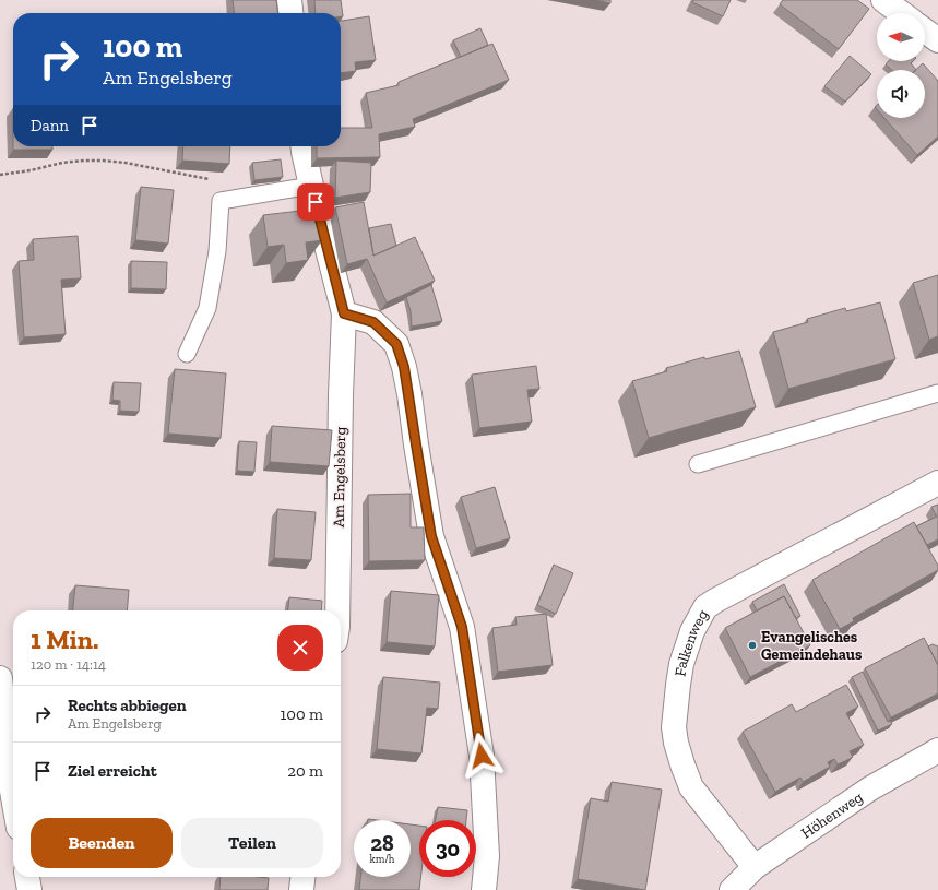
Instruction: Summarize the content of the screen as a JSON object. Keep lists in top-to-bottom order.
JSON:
{
  "streets": {
    "street": ["Am Engelsberg", "Falkenweg", "Höhenweg"]
  },
  "crossings": [
    ["Falkenweg", "Höhenweg"]
  ],
  "places": ["Evangelisches Gemeindehaus"],
  "north": "left",
  "page": {
    "turn": ["100 m", "Am Engelsberg"],
    "then": "Dann",
    "heading": ["1 Min.", "120 m · 14:14"],
    "list": [
      {
        "name": "Rechts abbiegen",
        "note": "Am Engelsberg",
        "value": "100 m"
      },
      {
        "name": "Ziel erreicht",
        "value": "20 m"
      }
    ],
    "buttons": ["Beenden", "Teilen"],
    "speed": "28 km/h",
    "limit": "30"
  }
}
